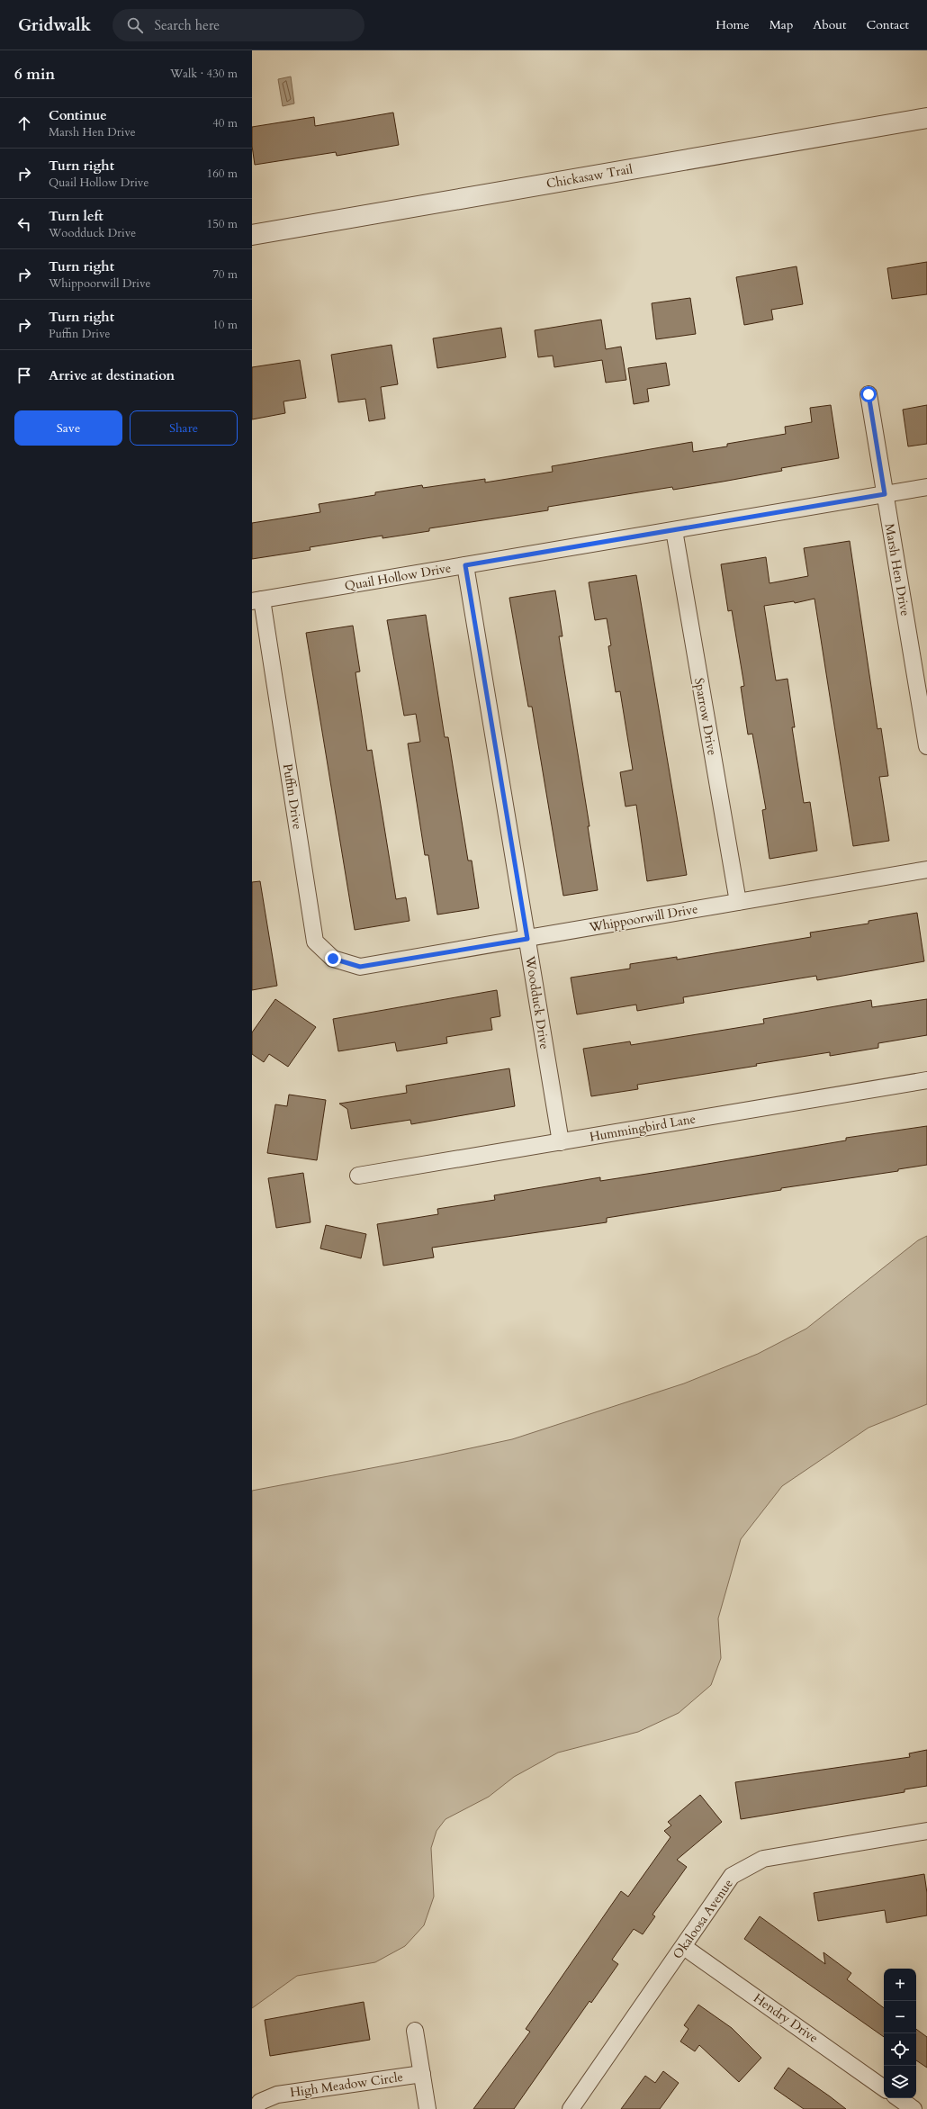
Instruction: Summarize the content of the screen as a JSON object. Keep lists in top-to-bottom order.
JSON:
{
  "streets": {
    "street": [
      "Chickasaw Trail",
      "Marsh Hen Drive",
      "Quail Hollow Drive",
      "Sparrow Drive",
      "Puffin Drive",
      "Whippoorwill Drive",
      "Woodduck Drive",
      "Hummingbird Lane",
      "Okaloosa Avenue",
      "Hendry Drive",
      "High Meadow Circle"
    ]
  },
  "crossings": [
    ["Marsh Hen Drive", "Quail Hollow Drive"],
    ["Quail Hollow Drive", "Sparrow Drive"],
    ["Quail Hollow Drive", "Puffin Drive"],
    ["Quail Hollow Drive", "Woodduck Drive"],
    ["Sparrow Drive", "Whippoorwill Drive"],
    ["Puffin Drive", "Whippoorwill Drive"],
    ["Whippoorwill Drive", "Woodduck Drive"],
    ["Woodduck Drive", "Hummingbird Lane"],
    ["Okaloosa Avenue", "Hendry Drive"]
  ],
  "page": {
    "header": "Gridwalk",
    "search": "Search here",
    "nav": [
      "Home",
      "Map",
      "About",
      "Contact"
    ],
    "heading": ["6 min", "Walk · 430 m"],
    "list": [
      ["Continue", "Marsh Hen Drive", "40 m"],
      ["Turn right", "Quail Hollow Drive", "160 m"],
      ["Turn left", "Woodduck Drive", "150 m"],
      ["Turn right", "Whippoorwill Drive", "70 m"],
      ["Turn right", "Puffin Drive", "10 m"],
      "Arrive at destination"
    ],
    "buttons": ["Save", "Share"],
    "map_buttons": ["+", "−"]
  }
}
